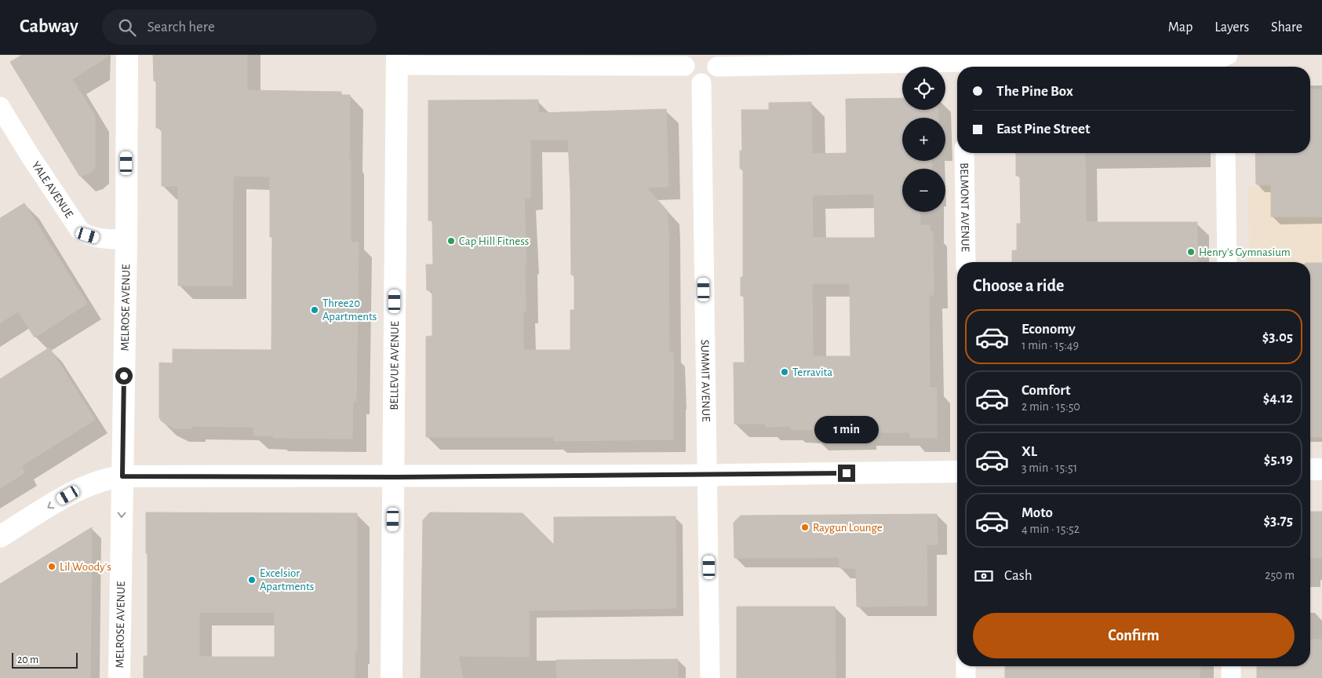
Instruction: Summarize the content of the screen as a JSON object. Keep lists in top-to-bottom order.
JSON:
{
  "streets": {
    "street": [
      "YALE AVENUE",
      "BELMONT AVENUE",
      "MELROSE AVENUE",
      "BELLEVUE AVENUE",
      "SUMMIT AVENUE"
    ]
  },
  "crossings": [
    ["YALE AVENUE", "MELROSE AVENUE"]
  ],
  "places": [
    "Cap Hill Fitness",
    "Henry's Gymnasium",
    "Three20 Apartments",
    "Terravita",
    "Raygun Lounge",
    "Lil Woody's",
    "Excelsior Apartments"
  ],
  "scale_bar": "20 m",
  "page": {
    "header": "Cabway",
    "search": "Search here",
    "nav": ["Map", "Layers", "Share"],
    "map_buttons": ["+", "−"],
    "banner": ["The Pine Box", "East Pine Street"],
    "heading": "Choose a ride",
    "list": [
      {
        "name": "Economy",
        "note": "1 min · 15:49",
        "value": "$3.05"
      },
      {
        "name": "Comfort",
        "note": "2 min · 15:50",
        "value": "$4.12"
      },
      {
        "name": "XL",
        "note": "3 min · 15:51",
        "value": "$5.19"
      },
      {
        "name": "Moto",
        "note": "4 min · 15:52",
        "value": "$3.75"
      }
    ],
    "bubble": "1 min",
    "pay": ["Cash", "250 m"],
    "buttons": "Confirm",
    "scale": "20 m"
  }
}
